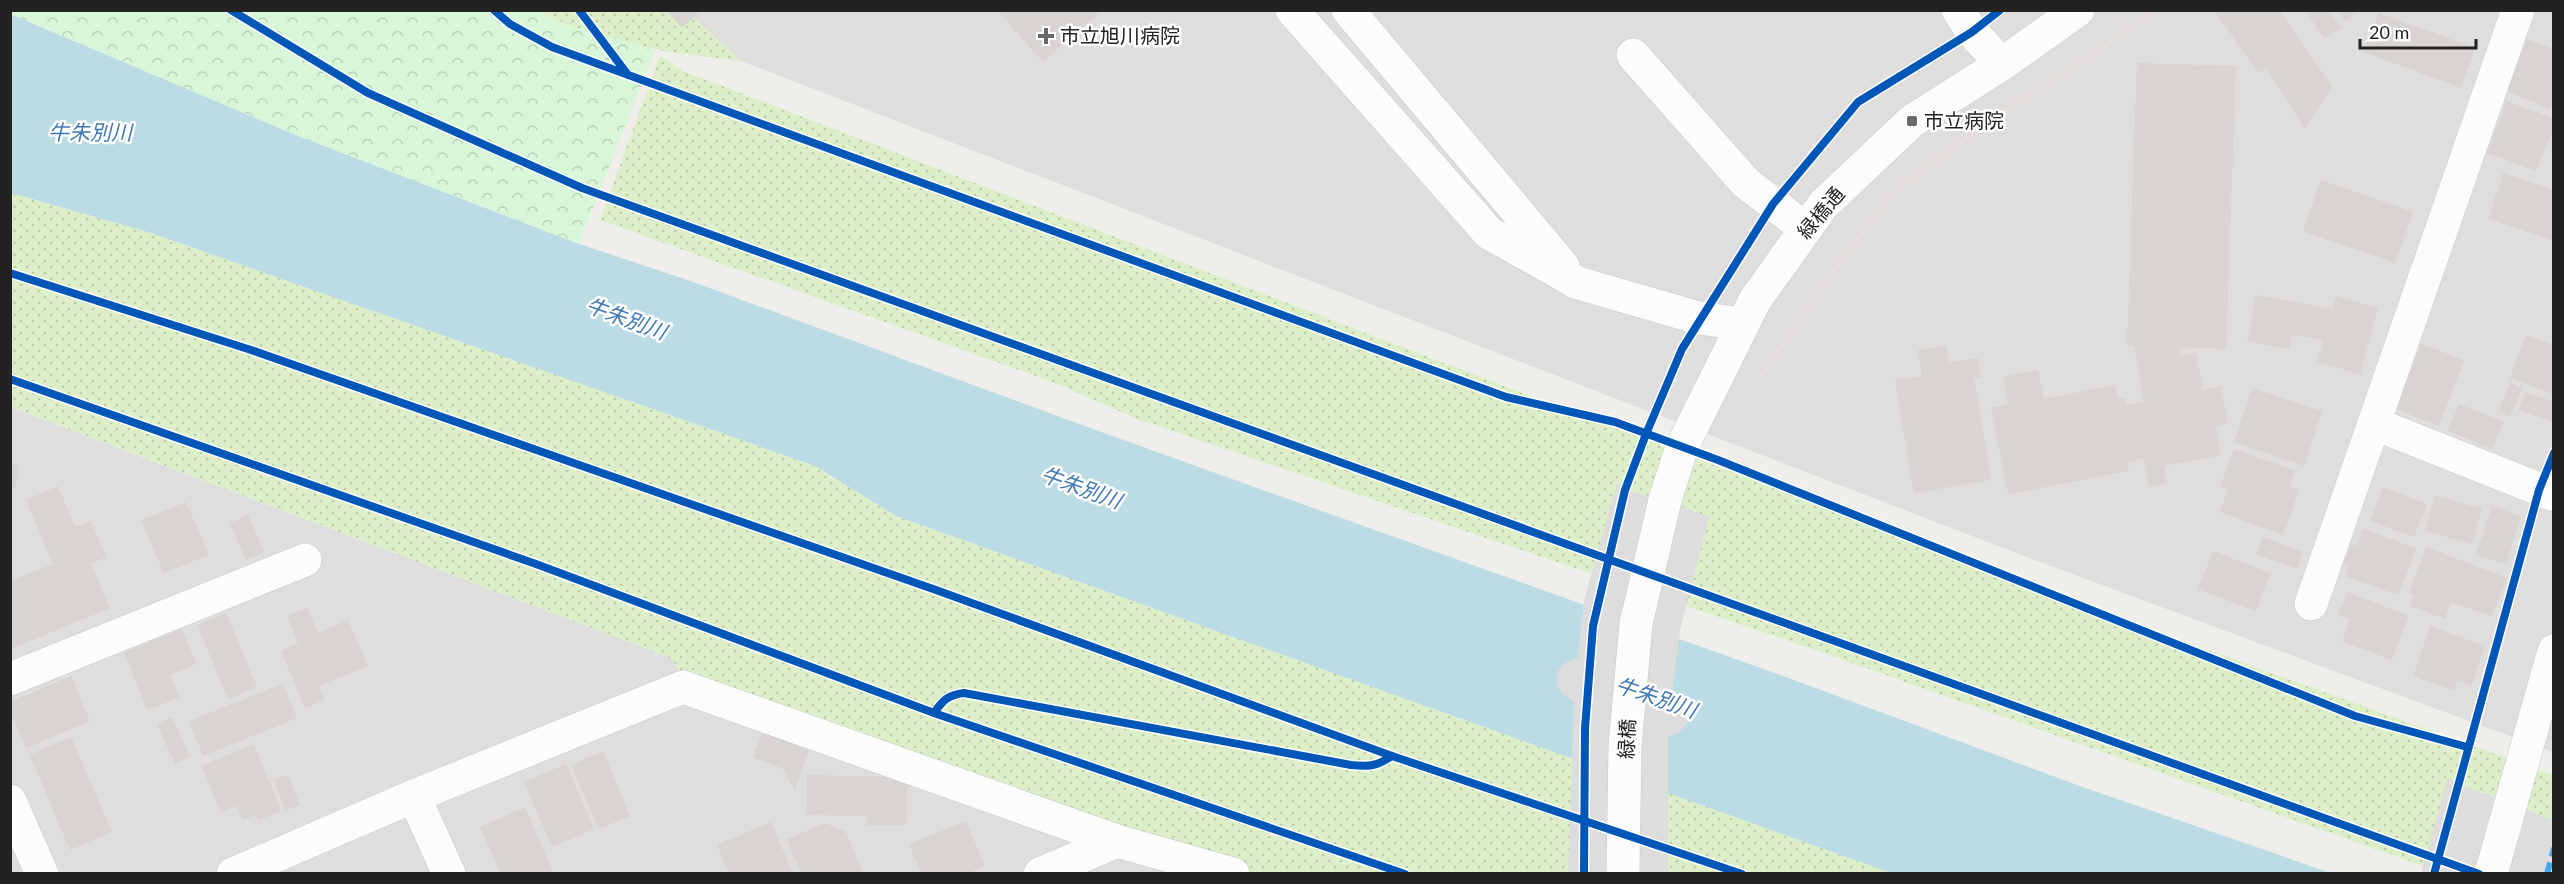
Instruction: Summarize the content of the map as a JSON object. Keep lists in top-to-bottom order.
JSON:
{
  "streets": {
    "street": ["緑橋通", "緑橋"]
  },
  "crossings": [
    ["緑橋通", "緑橋"]
  ],
  "water": ["牛朱別川"],
  "places": {
    "health": ["市立旭川病院"],
    "transit": ["市立病院"]
  },
  "scale_bar": "20 m"
}
